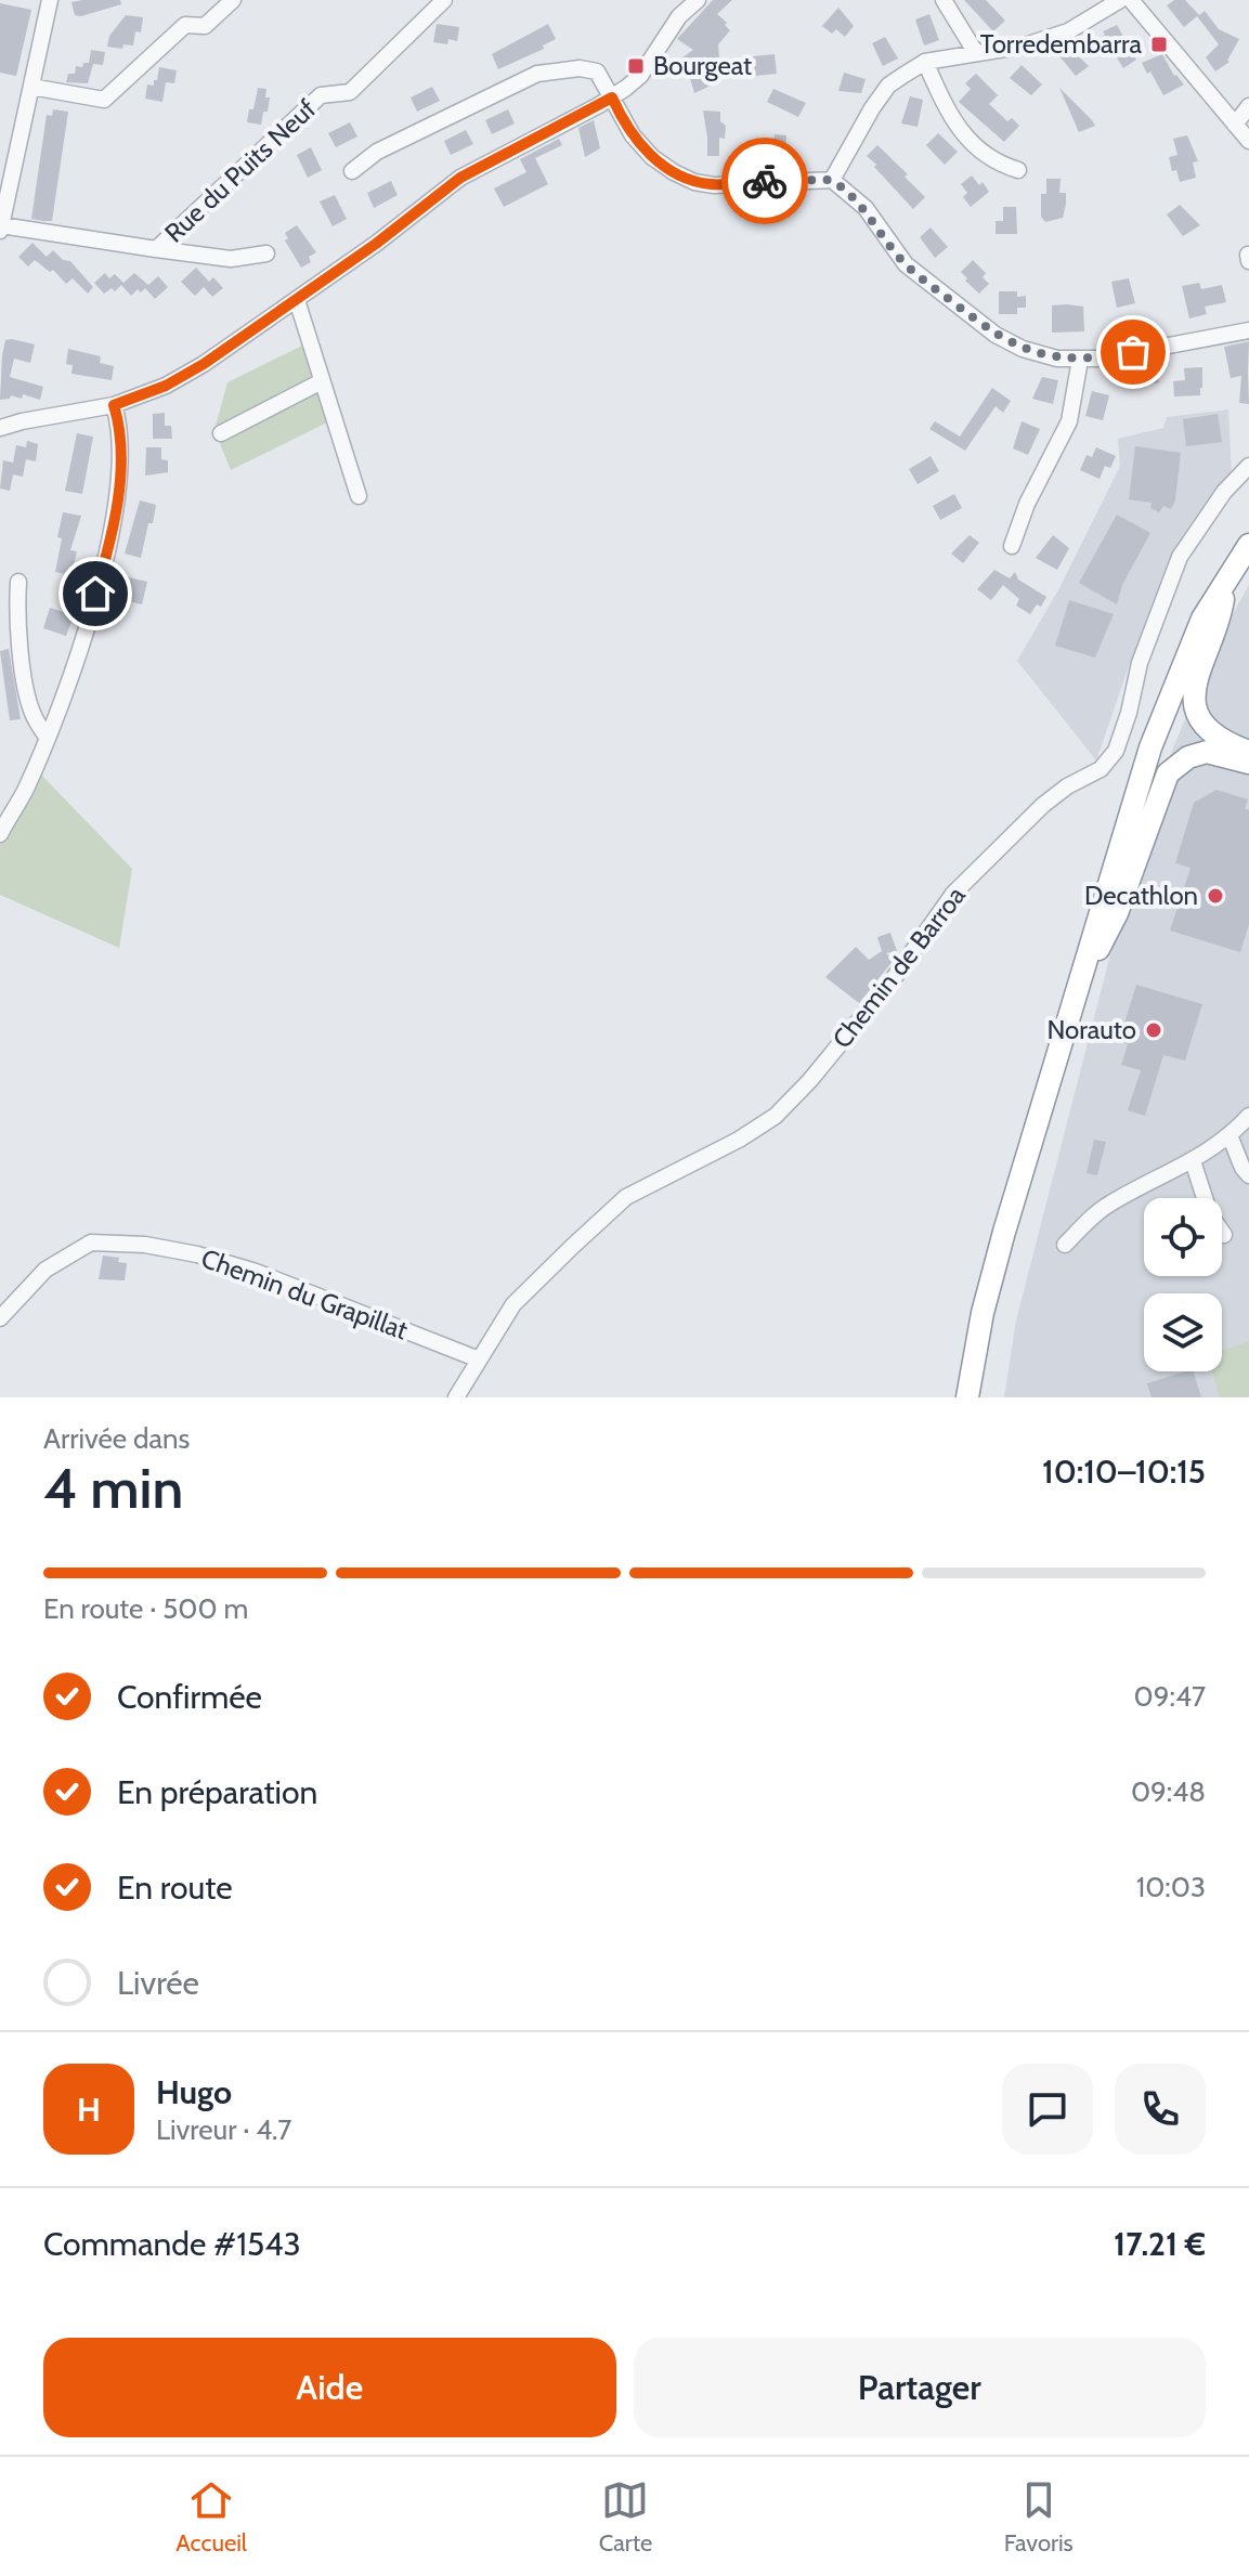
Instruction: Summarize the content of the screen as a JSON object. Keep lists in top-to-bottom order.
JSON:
{
  "streets": {
    "street": ["Rue du Puits Neuf", "Chemin de Barroa", "Chemin du Grapillat"]
  },
  "crossings": [
    ["Chemin de Barroa", "Chemin du Grapillat"]
  ],
  "places": {
    "transit": ["Torredembarra", "Bourgeat"],
    "other": ["Decathlon", "Norauto"]
  },
  "page": {
    "heading": ["4 min", "Arrivée dans", "10:10–10:15"],
    "panel": [
      "Hugo",
      "Livreur · 4.7",
      "Commande #1543",
      "17.21 €"
    ],
    "bar": "En route · 500 m",
    "list": [
      ["Confirmée", "09:47"],
      ["En préparation", "09:48"],
      ["En route", "10:03"],
      "Livrée"
    ],
    "round": "H",
    "buttons": ["Aide", "Partager"],
    "tabs": ["Accueil", "Carte", "Favoris"]
  }
}
